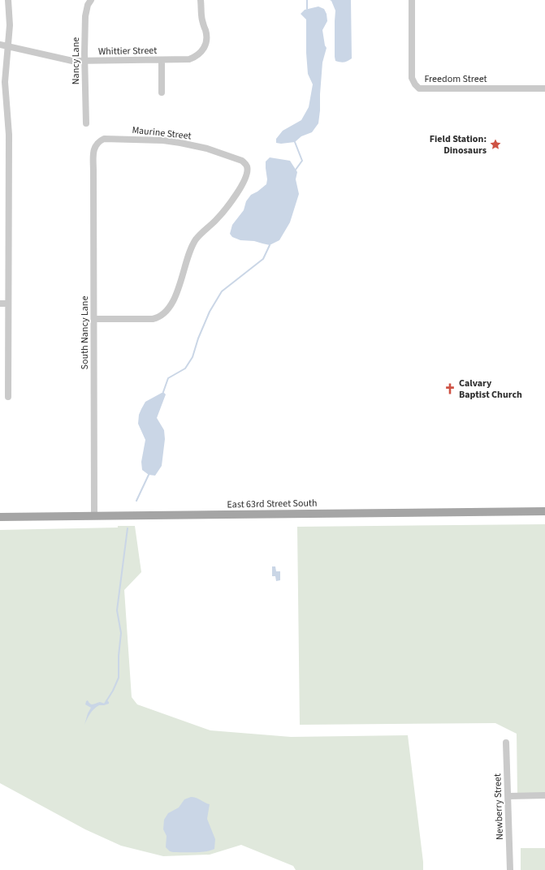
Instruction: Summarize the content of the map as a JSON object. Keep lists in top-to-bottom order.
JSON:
{
  "streets": {
    "main road": ["East 63rd Street South"],
    "street": [
      "Whittier Street",
      "Nancy Lane",
      "Freedom Street",
      "Maurine Street",
      "South Nancy Lane",
      "Newberry Street"
    ]
  },
  "crossings": [
    ["Whittier Street", "Nancy Lane"],
    ["Maurine Street", "South Nancy Lane"],
    ["South Nancy Lane", "East 63rd Street South"]
  ],
  "places": {
    "place": ["Field Station: Dinosaurs"],
    "church": ["Calvary Baptist Church"]
  }
}
